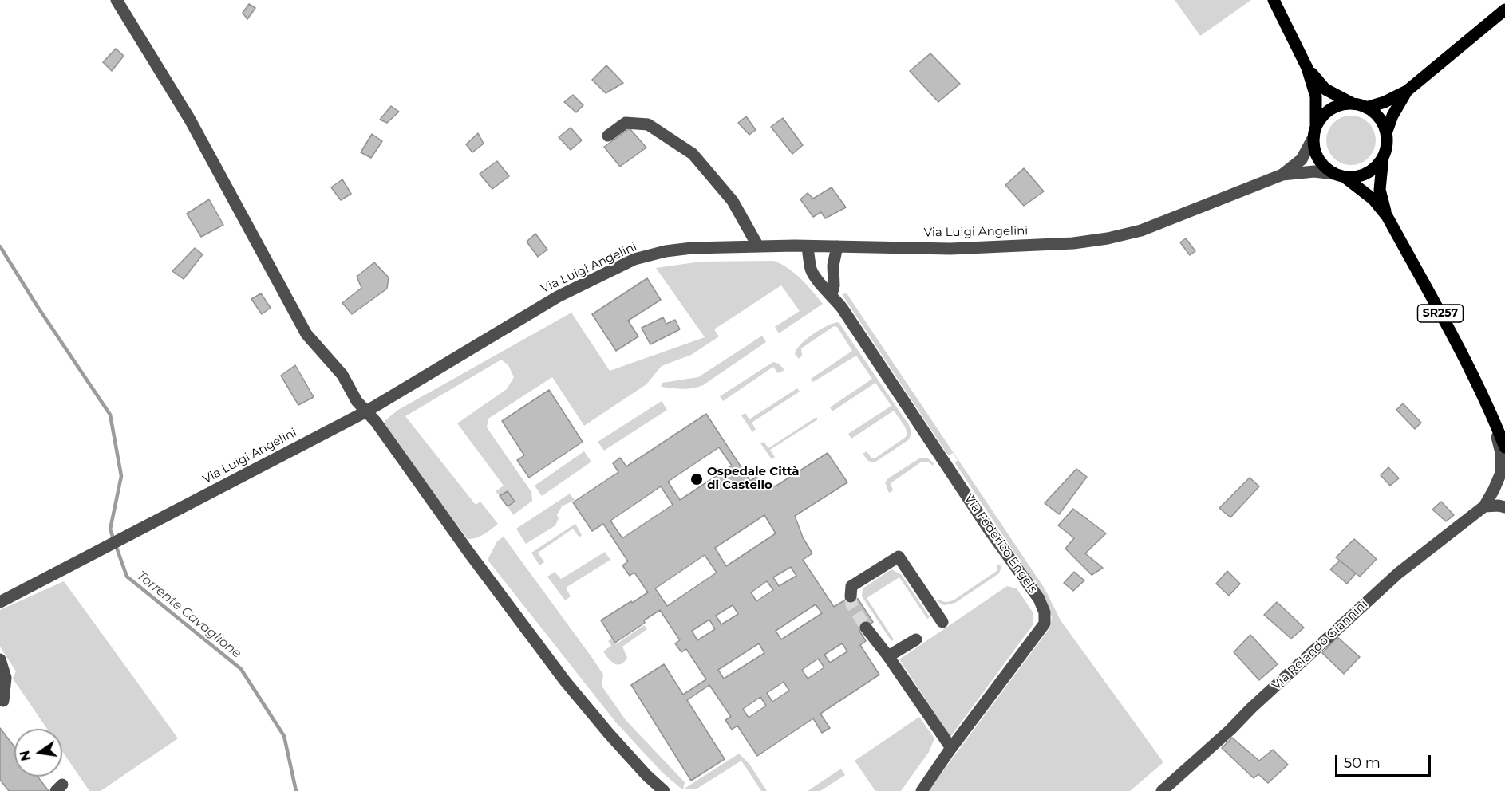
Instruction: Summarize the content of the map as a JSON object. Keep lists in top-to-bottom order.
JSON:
{
  "streets": {
    "main road": ["SR257"],
    "street": ["Via Luigi Angelini", "Via Federico Engels", "Via Rolando Giannini"]
  },
  "crossings": [
    ["Via Luigi Angelini", "SR257"],
    ["Via Luigi Angelini", "Via Federico Engels"],
    ["SR257", "Via Rolando Giannini"]
  ],
  "water": ["Torrente Cavaglione"],
  "places": ["Ospedale Città di Castello"],
  "scale_bar": "50 m",
  "north": "left"
}
